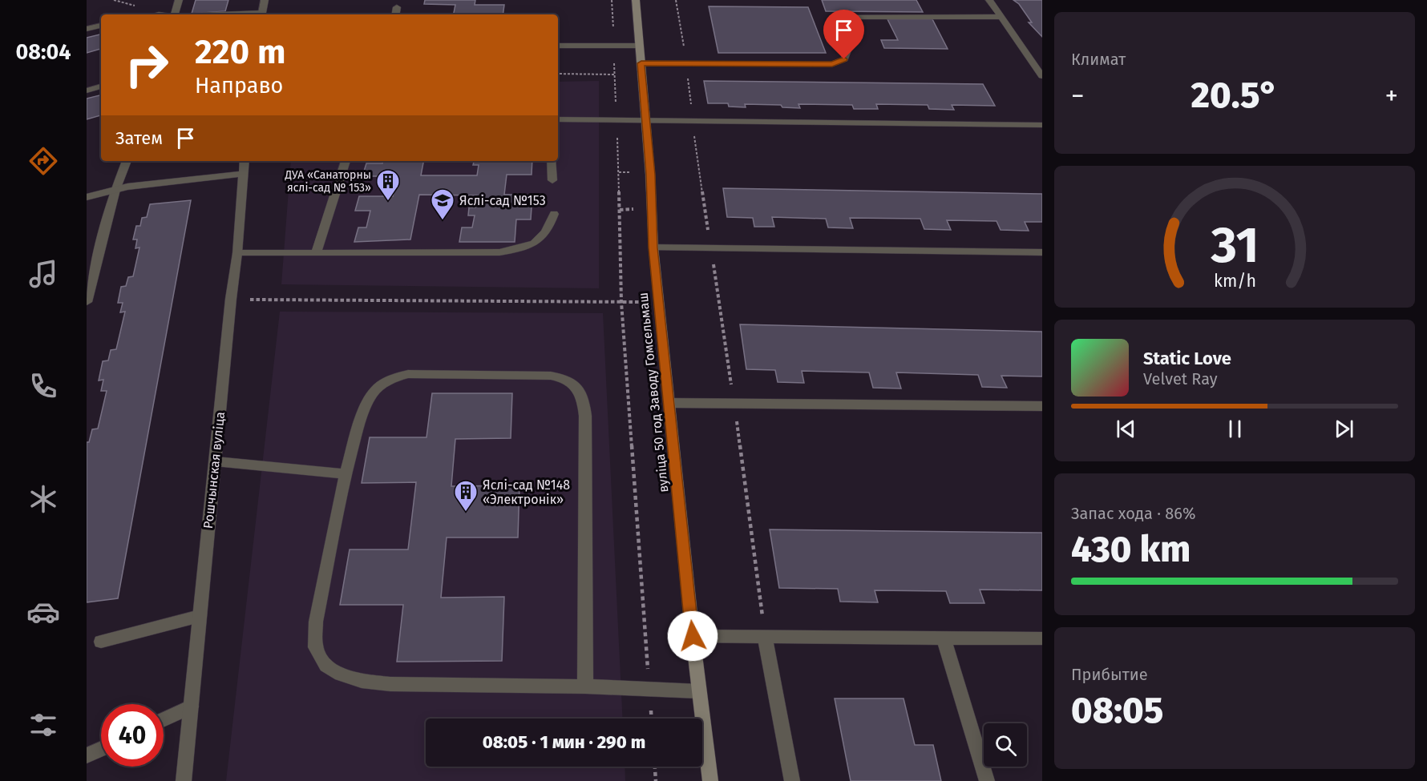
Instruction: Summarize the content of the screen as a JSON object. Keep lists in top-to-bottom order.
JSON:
{
  "streets": {
    "street": ["вуліца 50 год Заводу Гомсельмаш", "Рошчынская вуліца"]
  },
  "places": {
    "building": ["ДУА «Санаторны яслі-сад № 153»", "Яслі-сад №148 «Электронік»"],
    "school or university": ["Яслі-сад №153"]
  },
  "page": {
    "tabs": "08:04",
    "tile": [
      "Климат",
      ["Запас хода · 86%", "430 km"],
      ["Прибытие", "08:05"]
    ],
    "turn": ["220 m", "Направо"],
    "heat": ["−", "20.5°", "+"],
    "then": "Затем",
    "song": ["Static Love", "Velvet Ray"],
    "limit": "40",
    "trip": "08:05 · 1 мин · 290 m",
    "gauge": ["31", "km/h"]
  }
}
